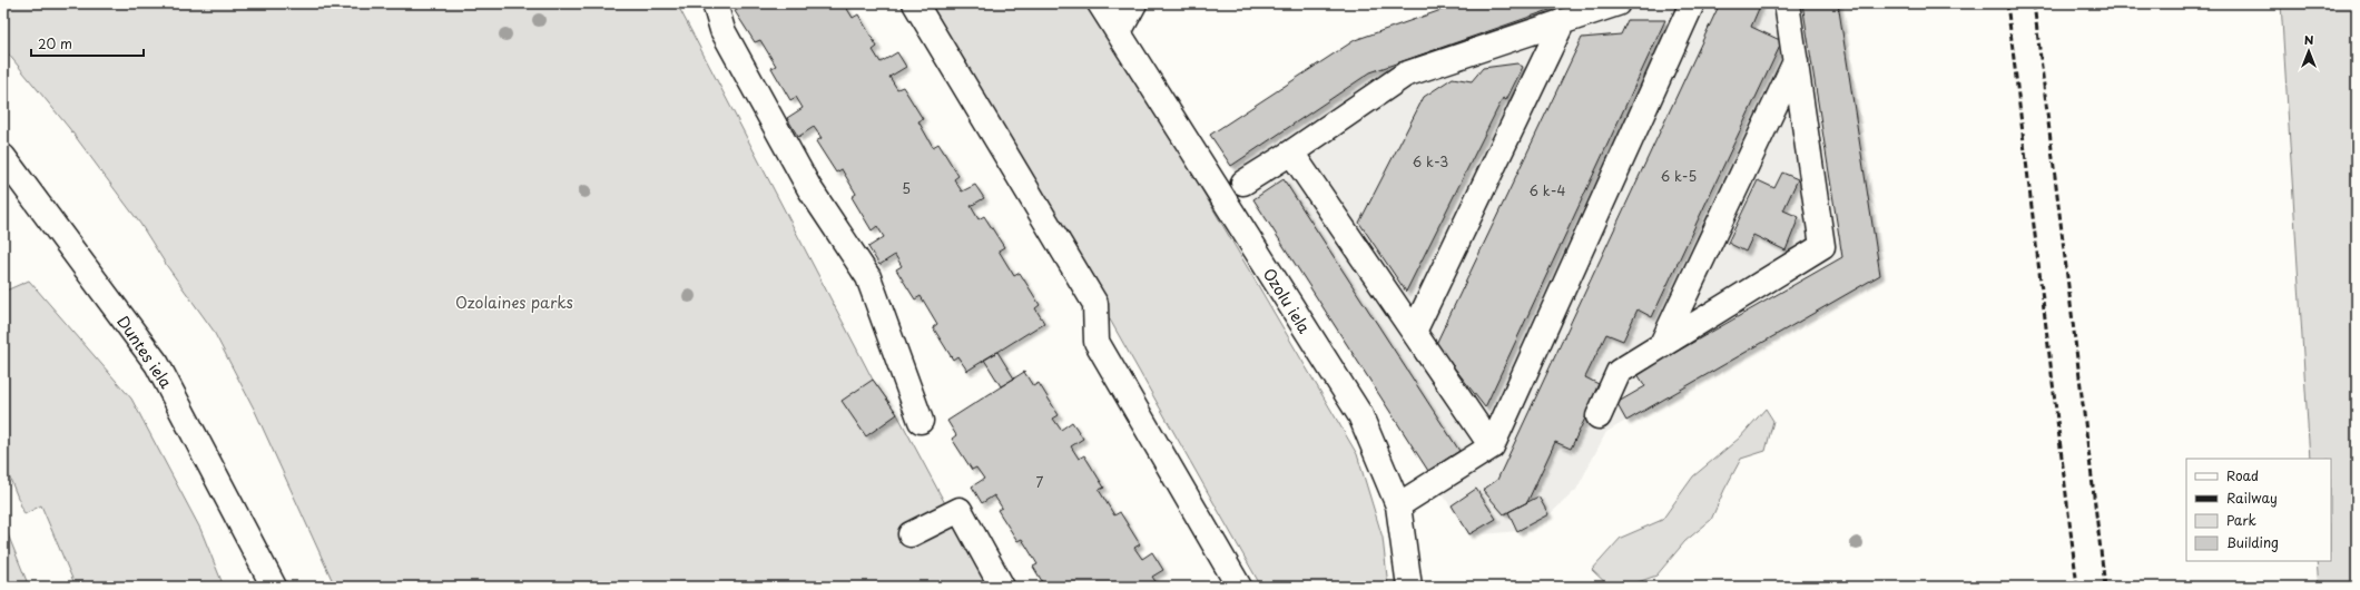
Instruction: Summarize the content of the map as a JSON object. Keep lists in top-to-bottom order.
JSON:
{
  "streets": {
    "street": ["Ozolu iela", "Duntes iela"]
  },
  "parks": ["Ozolaines parks"],
  "house_numbers": [
    "6 k-3",
    "6 k-5",
    "5",
    "6 k-4",
    "7"
  ],
  "legend": [
    "Road",
    "Railway",
    "Park",
    "Building"
  ],
  "scale_bar": "20 m",
  "north": "top"
}
